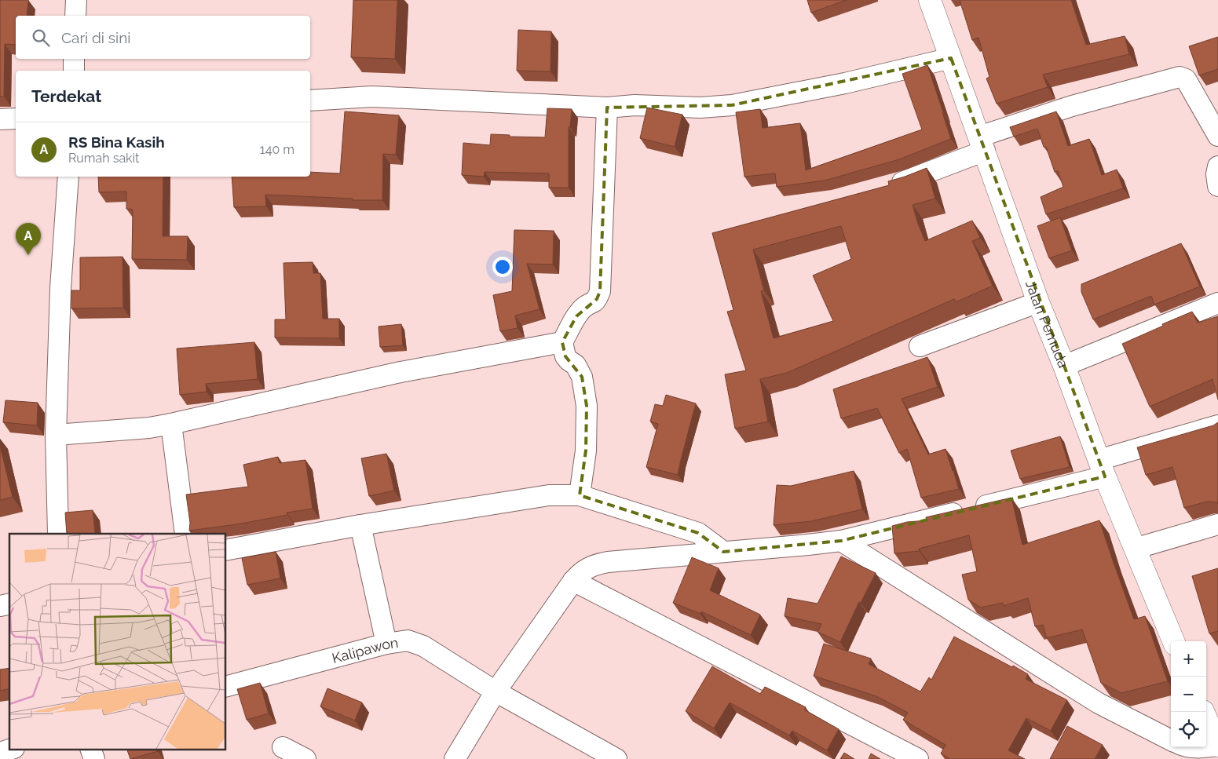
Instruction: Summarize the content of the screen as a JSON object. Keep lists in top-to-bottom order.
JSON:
{
  "streets": {
    "main road": ["Jalan Pemuda"],
    "street": ["Kalipawon"]
  },
  "page": {
    "search": "Cari di sini",
    "heading": "Terdekat",
    "list": [
      {
        "mark": "A",
        "name": "RS Bina Kasih",
        "note": "Rumah sakit",
        "value": "140 m"
      }
    ],
    "pins": "A",
    "map_buttons": ["+", "−"]
  }
}
